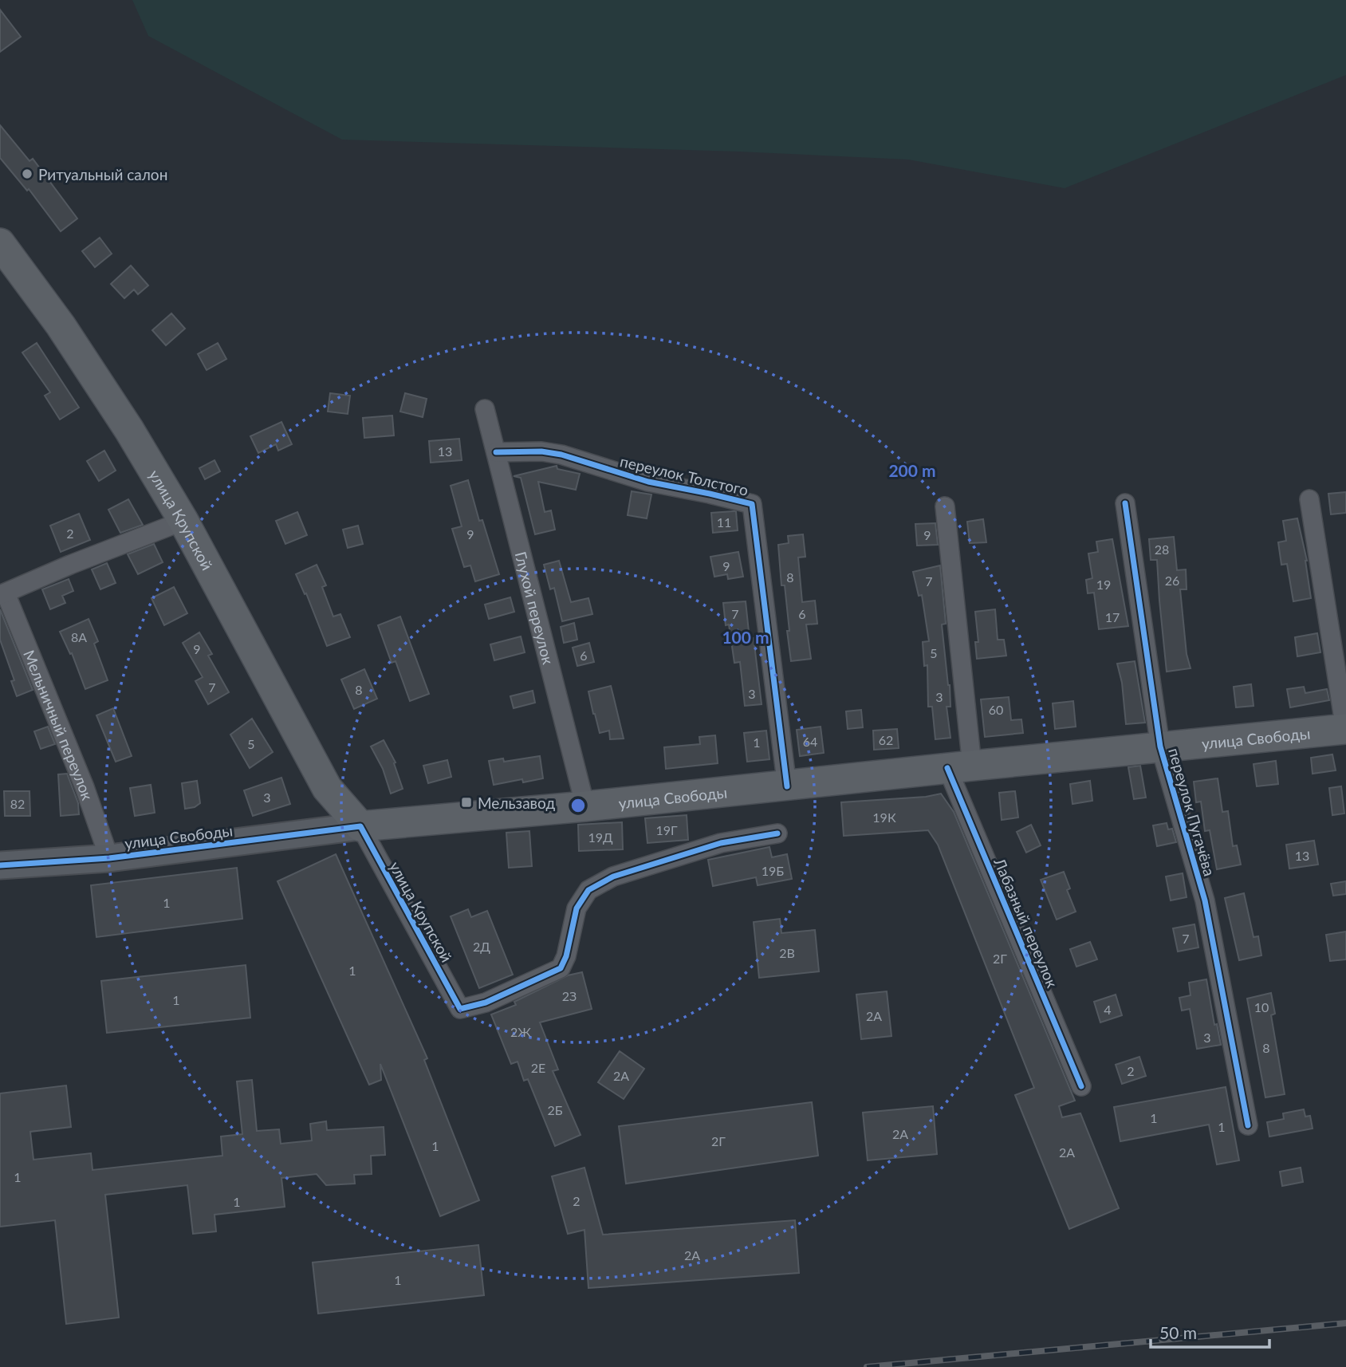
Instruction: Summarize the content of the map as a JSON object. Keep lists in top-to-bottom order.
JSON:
{
  "streets": {
    "main road": ["улица Крупской", "улица Свободы"],
    "street": [
      "переулок Толстого",
      "Глухой переулок",
      "Мельничный переулок",
      "переулок Пугачёва",
      "Лабазный переулок"
    ]
  },
  "crossings": [
    ["переулок Толстого", "Глухой переулок"],
    ["переулок Толстого", "улица Свободы"],
    ["улица Крупской", "улица Свободы"],
    ["Глухой переулок", "улица Свободы"],
    ["Мельничный переулок", "улица Свободы"],
    ["улица Свободы", "переулок Пугачёва"],
    ["улица Свободы", "Лабазный переулок"]
  ],
  "places": {
    "other": ["Ритуальный салон"],
    "transit": ["Мельзавод"]
  },
  "house_numbers": [
    "13",
    "11",
    "2",
    "9",
    "9",
    "28",
    "9",
    "8",
    "26",
    "7",
    "19",
    "7",
    "6",
    "17",
    "8А",
    "9",
    "5",
    "6",
    "7",
    "8",
    "3",
    "3",
    "60",
    "62",
    "64",
    "1",
    "5",
    "3",
    "82",
    "19К",
    "19Г",
    "19Д",
    "13",
    "19Б",
    "1",
    "7",
    "2Д",
    "2В",
    "2Г",
    "1",
    "2З",
    "1",
    "10",
    "4",
    "2А",
    "2Ж",
    "3",
    "8",
    "2Е",
    "2",
    "2А",
    "2Б",
    "1",
    "1",
    "2А",
    "2Г",
    "1",
    "2А",
    "1",
    "2",
    "1",
    "2А",
    "1"
  ],
  "scale_bar": "50 m",
  "rings": ["200 m", "100 m"]
}
